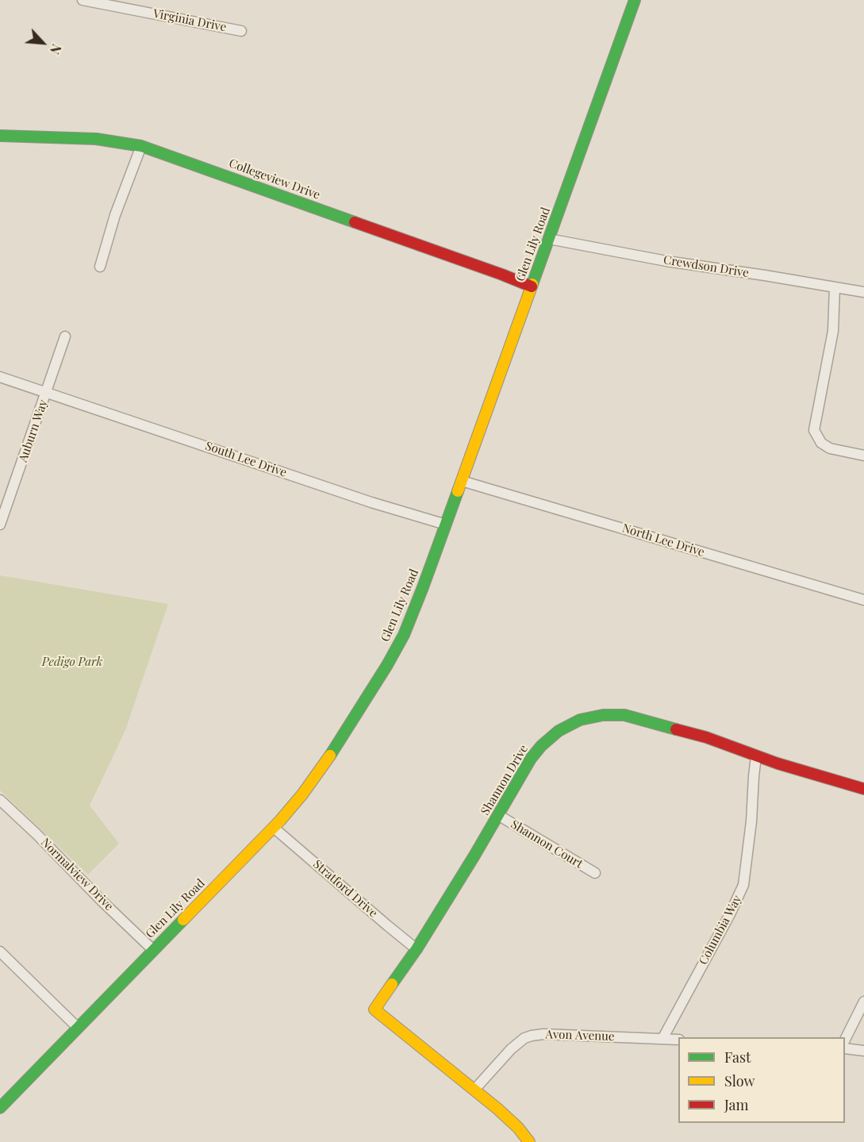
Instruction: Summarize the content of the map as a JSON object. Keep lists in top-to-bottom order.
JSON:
{
  "streets": {
    "street": [
      "Virginia Drive",
      "Collegeview Drive",
      "Glen Lily Road",
      "Crewdson Drive",
      "Auburn Way",
      "South Lee Drive",
      "North Lee Drive",
      "Shannon Drive",
      "Shannon Court",
      "Normalview Drive",
      "Stratford Drive",
      "Columbia Way",
      "Avon Avenue"
    ]
  },
  "crossings": [
    ["Collegeview Drive", "Glen Lily Road"],
    ["Glen Lily Road", "Crewdson Drive"],
    ["Glen Lily Road", "South Lee Drive"],
    ["Glen Lily Road", "North Lee Drive"],
    ["Glen Lily Road", "Normalview Drive"],
    ["Glen Lily Road", "Stratford Drive"],
    ["Auburn Way", "South Lee Drive"],
    ["Shannon Drive", "Shannon Court"],
    ["Shannon Drive", "Stratford Drive"],
    ["Shannon Drive", "Columbia Way"],
    ["Shannon Drive", "Avon Avenue"],
    ["Columbia Way", "Avon Avenue"]
  ],
  "parks": ["Pedigo Park"],
  "legend": ["Fast", "Slow", "Jam"],
  "north": "bottom right"
}
